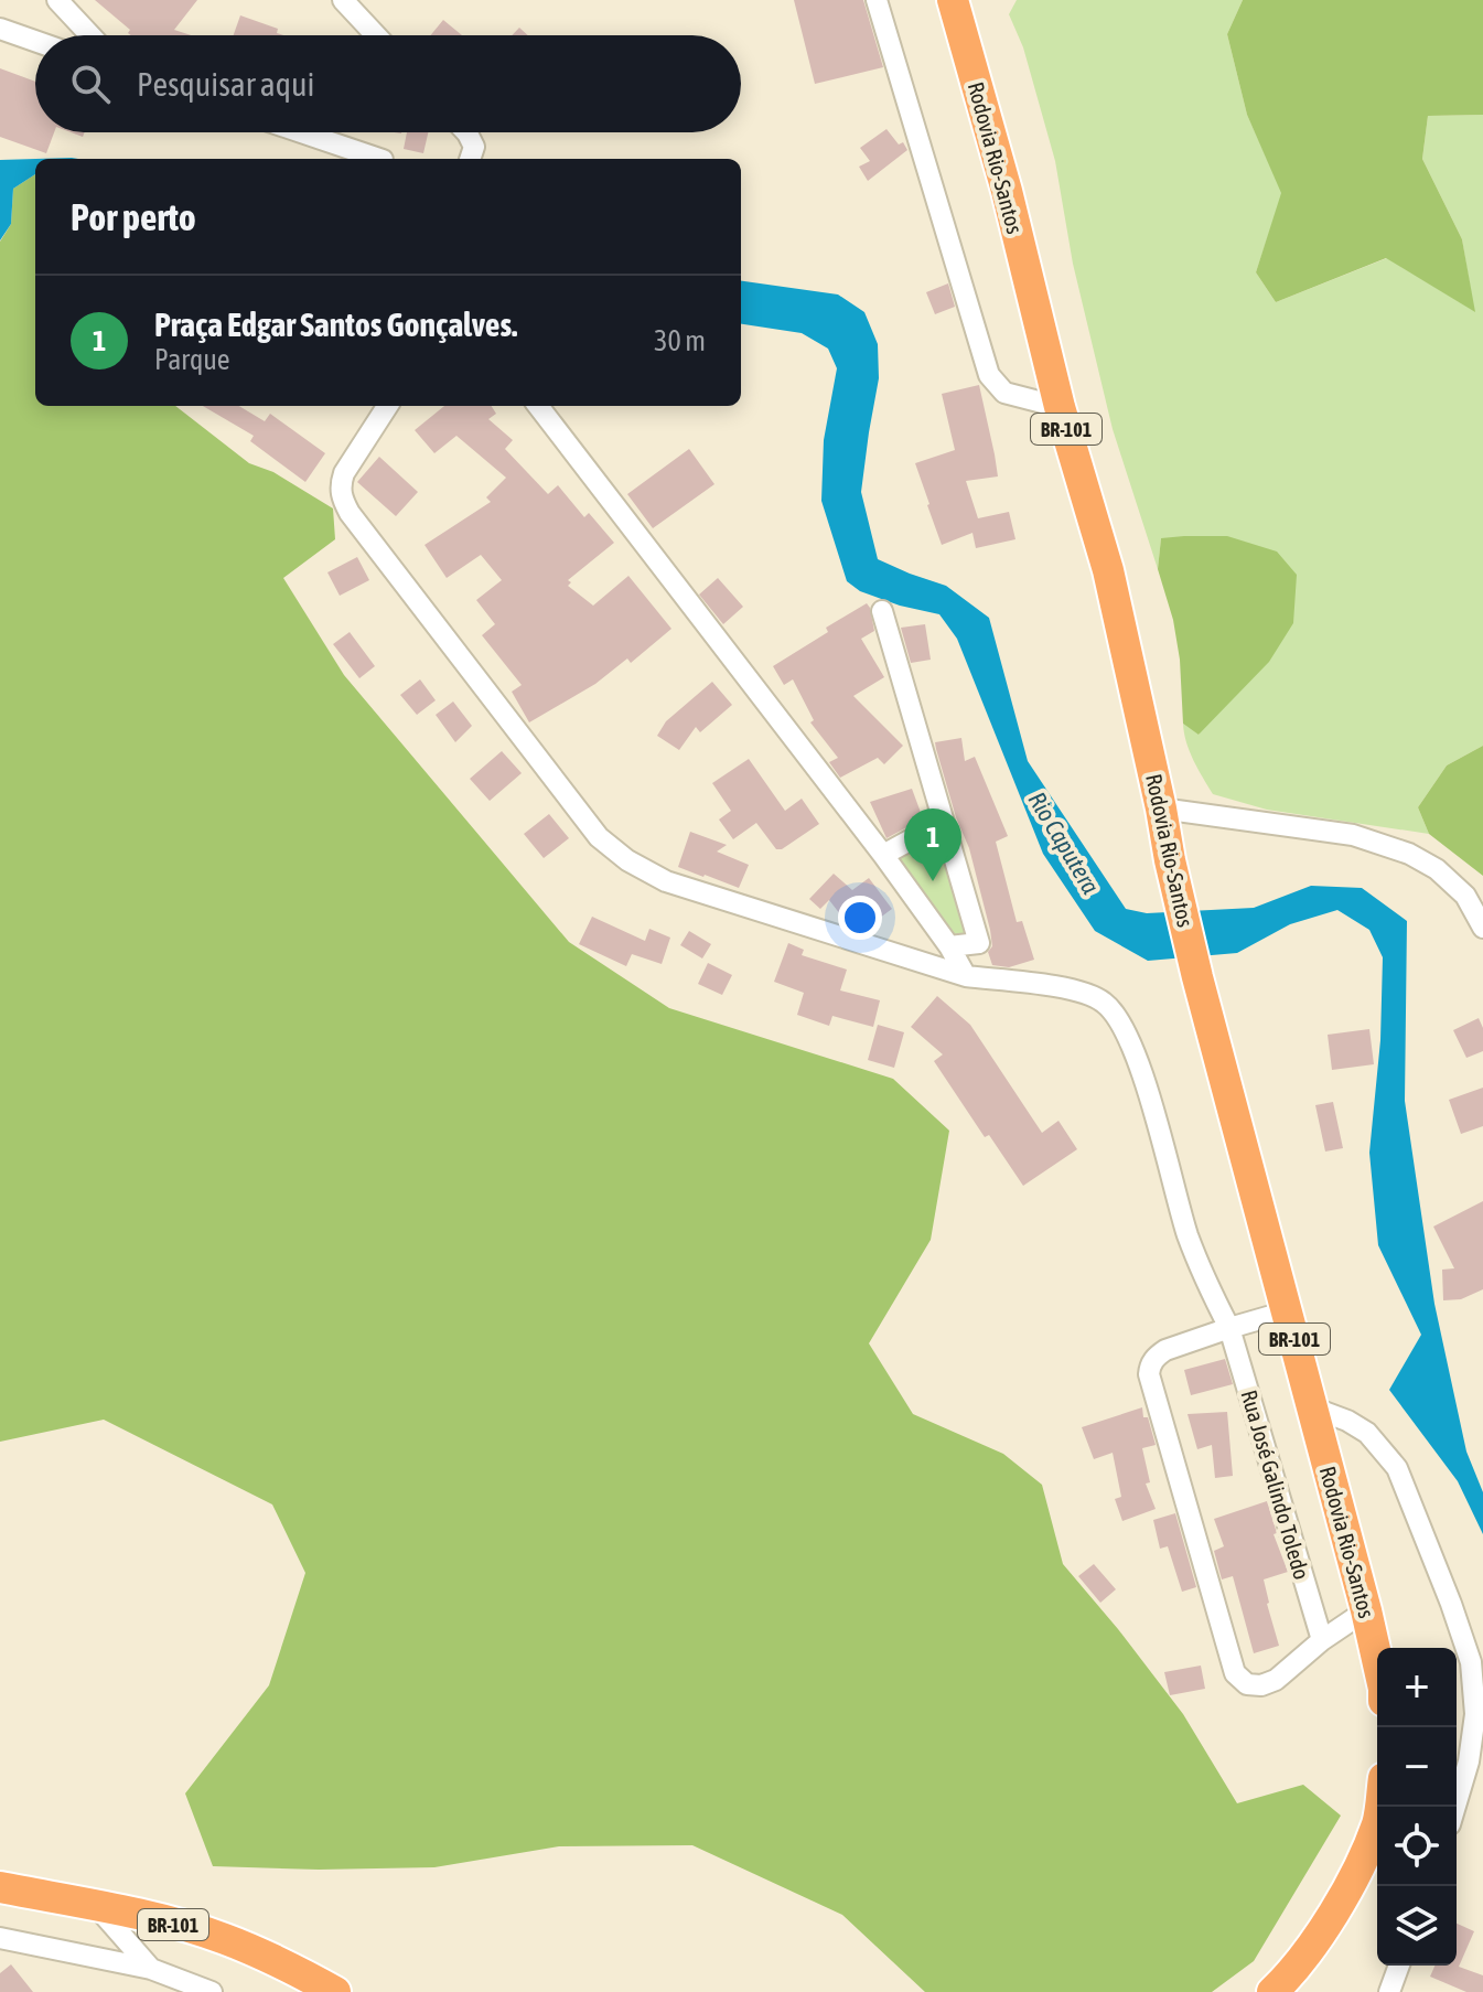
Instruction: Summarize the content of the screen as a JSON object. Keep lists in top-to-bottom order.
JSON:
{
  "streets": {
    "highway": ["Rodovia Rio-Santos", "BR-101"],
    "street": ["Rua José Galindo Toledo"]
  },
  "water": ["Rio Caputera"],
  "page": {
    "search": "Pesquisar aqui",
    "heading": "Por perto",
    "list": [
      {
        "mark": "1",
        "name": "Praça Edgar Santos Gonçalves.",
        "note": "Parque",
        "value": "30 m"
      }
    ],
    "pins": "1",
    "map_buttons": ["+", "−"]
  }
}
